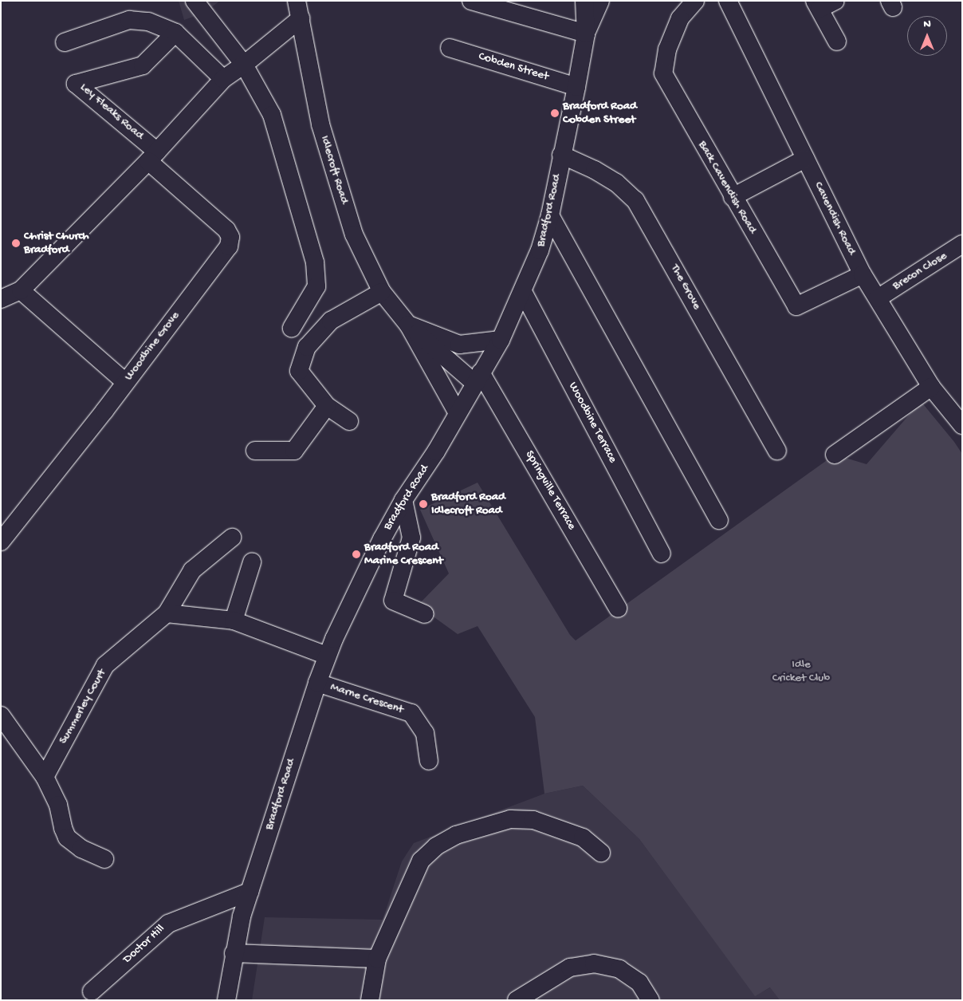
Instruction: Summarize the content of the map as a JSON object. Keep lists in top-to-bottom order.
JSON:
{
  "streets": {
    "street": [
      "Cobden Street",
      "Ley Fleaks Road",
      "Idlecroft Road",
      "Back Cavendish Road",
      "Bradford Road",
      "Cavendish Road",
      "Brecon Close",
      "The Grove",
      "Woodbine Grove",
      "Woodbine Terrace",
      "Springville Terrace",
      "Marne Crescent",
      "Summerley Court",
      "Doctor Hill"
    ]
  },
  "crossings": [
    ["Cobden Street", "Bradford Road"],
    ["Ley Fleaks Road", "Woodbine Grove"],
    ["Idlecroft Road", "Bradford Road"],
    ["Idlecroft Road", "Springville Terrace"],
    ["Back Cavendish Road", "Cavendish Road"],
    ["Bradford Road", "The Grove"],
    ["Bradford Road", "Woodbine Terrace"],
    ["Bradford Road", "Springville Terrace"],
    ["Bradford Road", "Marne Crescent"],
    ["Bradford Road", "Doctor Hill"],
    ["Cavendish Road", "Brecon Close"]
  ],
  "parks": ["Idle Cricket Club"],
  "places": [
    "Bradford Road Cobden Street",
    "Christ Church Bradford",
    "Bradford Road Idlecroft Road",
    "Bradford Road Marine Crescent"
  ],
  "north": "top"
}
